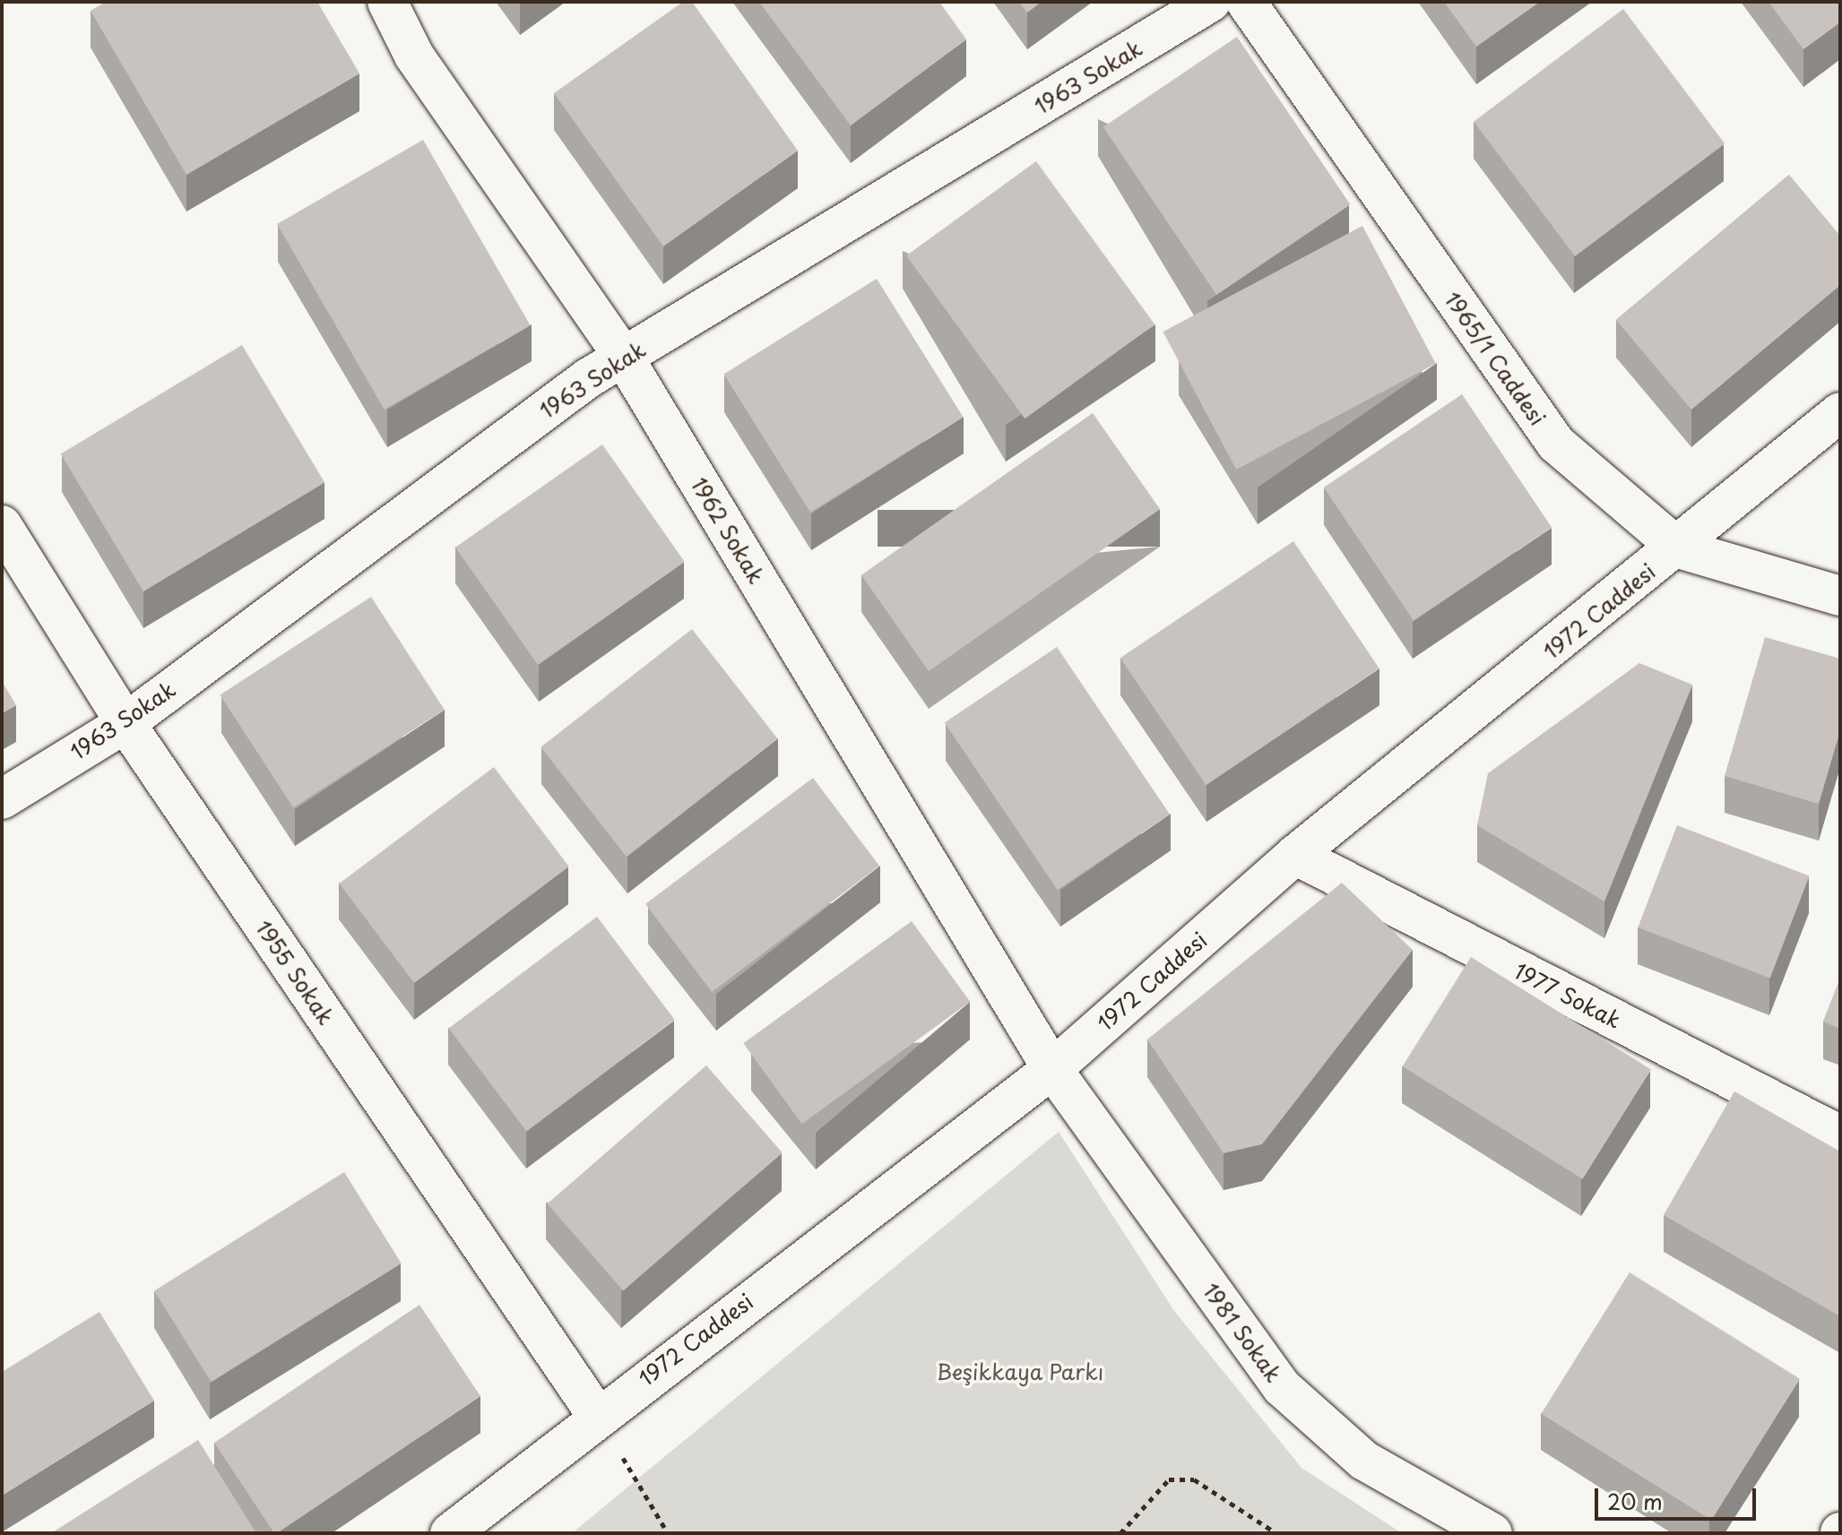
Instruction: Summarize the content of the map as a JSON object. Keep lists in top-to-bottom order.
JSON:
{
  "streets": {
    "street": [
      "1963 Sokak",
      "1965/1 Caddesi",
      "1962 Sokak",
      "1972 Caddesi",
      "1955 Sokak",
      "1977 Sokak",
      "1981 Sokak"
    ]
  },
  "crossings": [
    ["1963 Sokak", "1962 Sokak"],
    ["1963 Sokak", "1955 Sokak"],
    ["1965/1 Caddesi", "1972 Caddesi"],
    ["1962 Sokak", "1972 Caddesi"],
    ["1962 Sokak", "1981 Sokak"],
    ["1972 Caddesi", "1955 Sokak"],
    ["1972 Caddesi", "1977 Sokak"],
    ["1972 Caddesi", "1981 Sokak"]
  ],
  "parks": ["Beşikkaya Parkı"],
  "scale_bar": "20 m"
}
